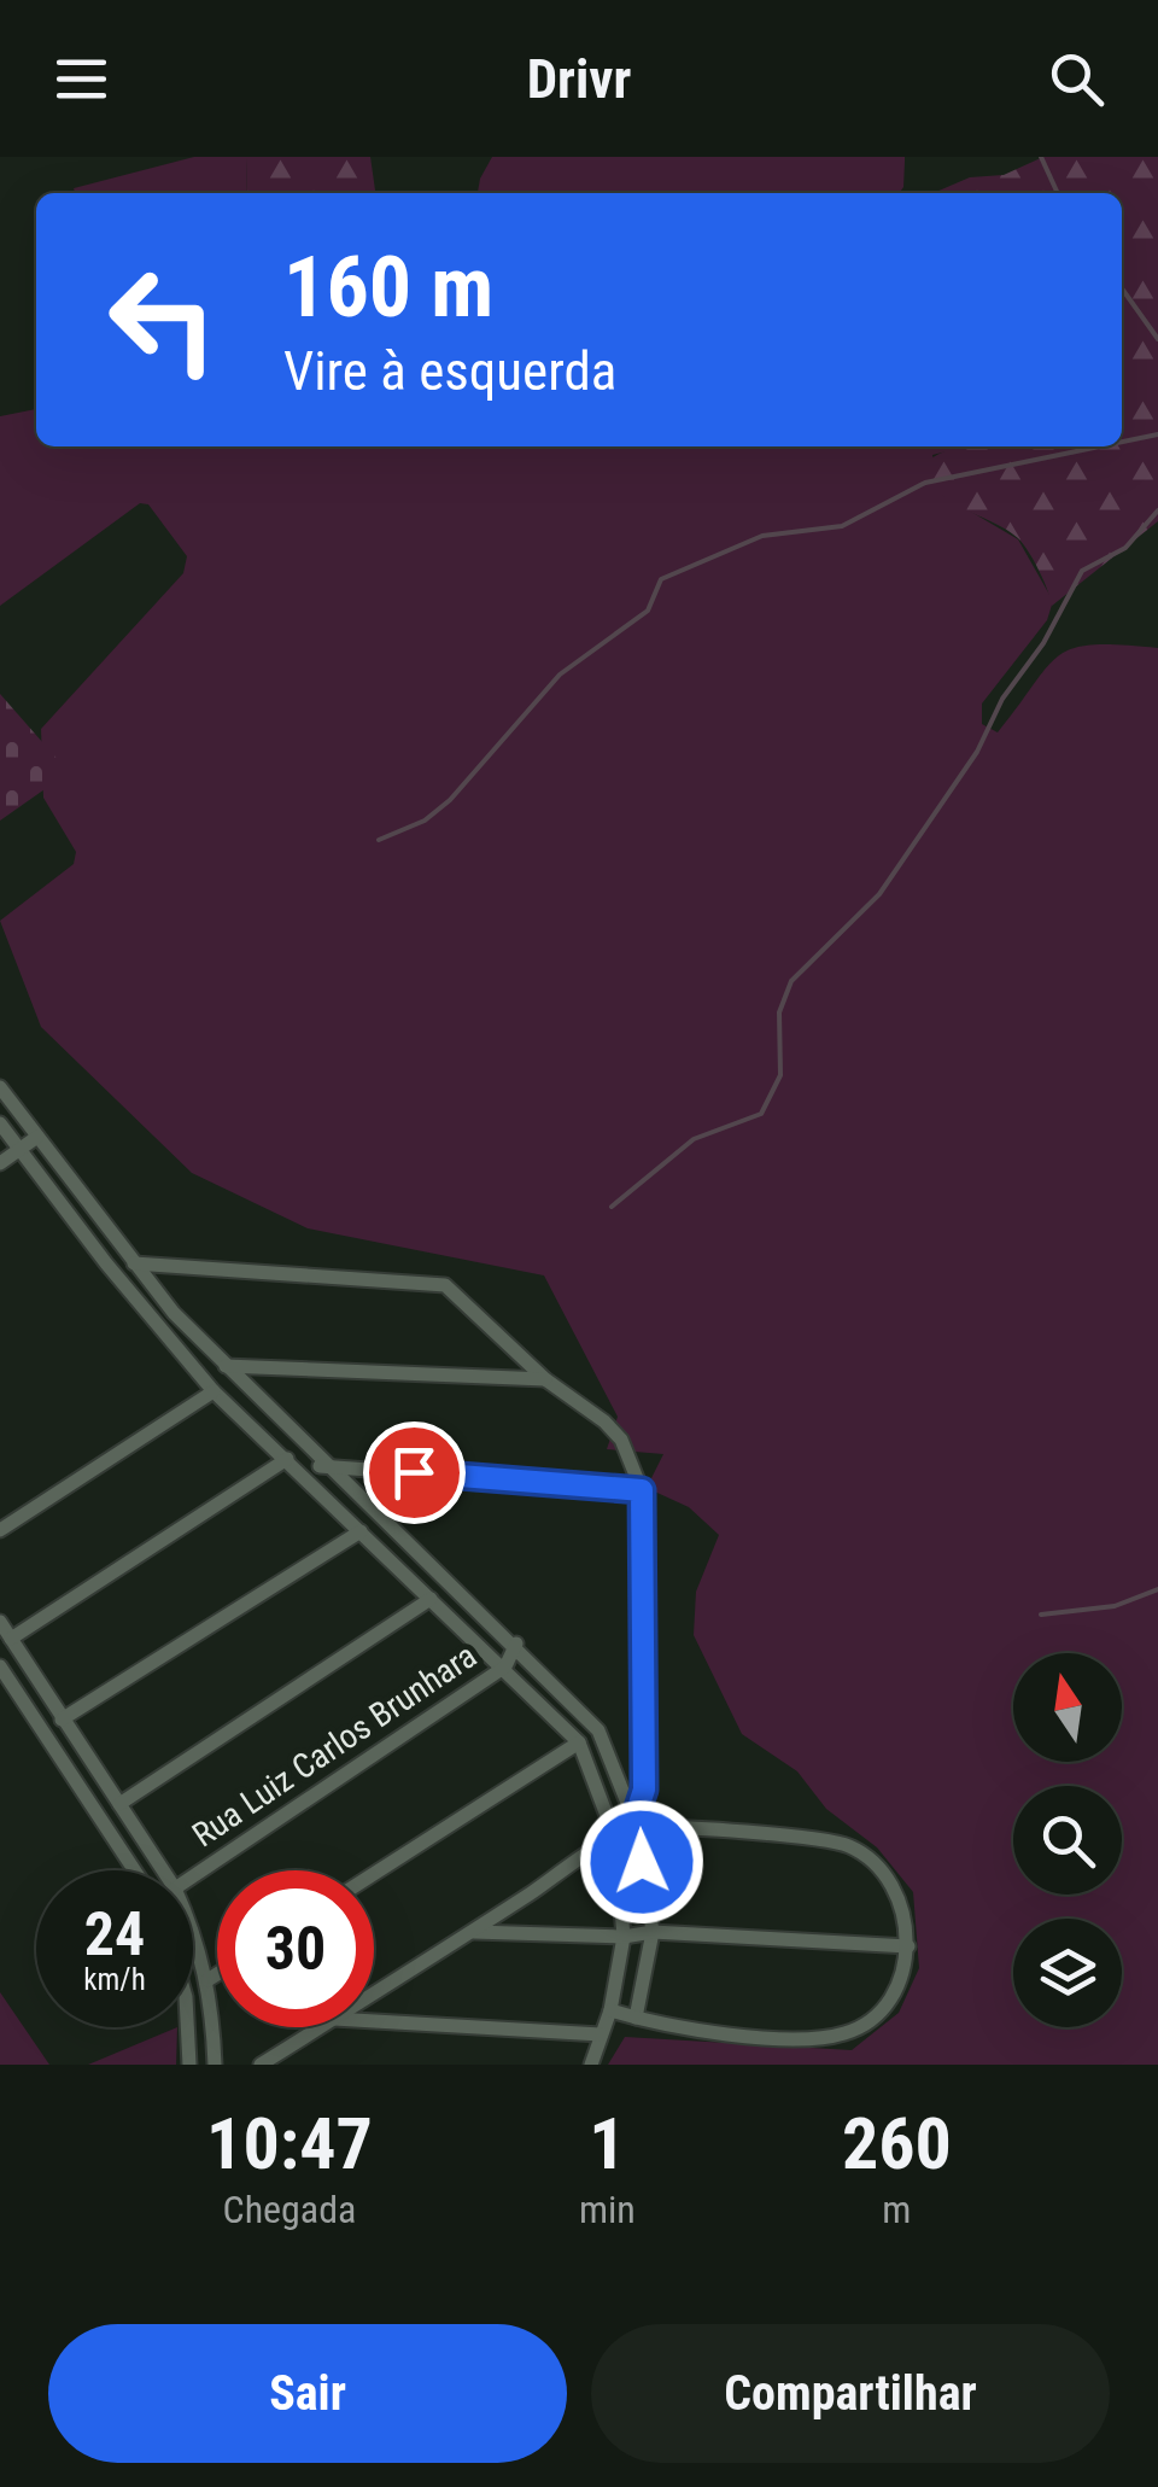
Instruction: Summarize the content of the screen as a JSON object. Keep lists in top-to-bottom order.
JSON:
{
  "streets": {
    "street": ["Rua Luiz Carlos Brunhara"]
  },
  "north": "top",
  "page": {
    "header": "Drivr",
    "turn": ["160 m", "Vire à esquerda"],
    "speed": "24 km/h",
    "limit": "30",
    "eta": [
      "10:47",
      "Chegada",
      "1",
      "min",
      "260",
      "m"
    ],
    "buttons": ["Sair", "Compartilhar"]
  }
}
